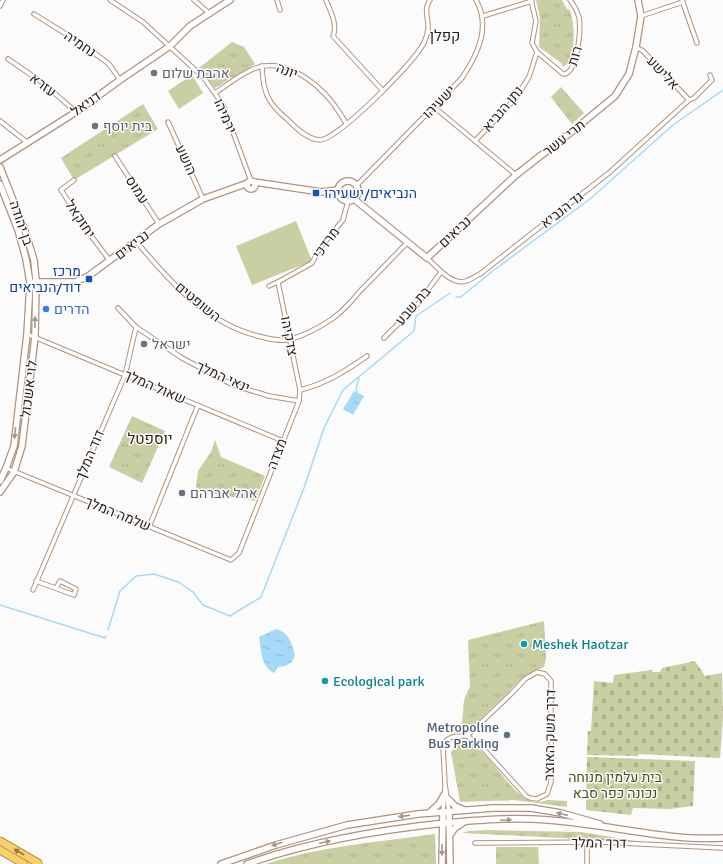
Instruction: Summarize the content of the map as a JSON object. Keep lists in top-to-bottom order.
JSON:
{
  "streets": {
    "street": [
      "נחמיה",
      "רות",
      "יונה",
      "אלישע",
      "עזרא",
      "ישעיהו",
      "דניאל",
      "נתן הנביא",
      "ירמיהו",
      "תרי עשר",
      "הושע",
      "עמוס",
      "גד הנביא",
      "יחזקאל",
      "בן יהודה",
      "נביאים",
      "מרדכי",
      "השופטים",
      "בת שבע",
      "צדקיהו",
      "ינאי המלך",
      "שאול המלך",
      "לוי אשכול",
      "מצדה",
      "דוד המלך",
      "שלמה המלך",
      "דרך משק האוצר",
      "דרך המלך"
    ]
  },
  "crossings": [
    ["נחמיה", "דניאל"],
    ["רות", "נתן הנביא"],
    ["יונה", "ירמיהו"],
    ["אלישע", "תרי עשר"],
    ["אלישע", "גד הנביא"],
    ["עזרא", "דניאל"],
    ["ישעיהו", "נביאים"],
    ["ישעיהו", "מרדכי"],
    ["דניאל", "ירמיהו"],
    ["ירמיהו", "נביאים"],
    ["תרי עשר", "נביאים"],
    ["הושע", "נביאים"],
    ["עמוס", "נביאים"],
    ["גד הנביא", "נביאים"],
    ["גד הנביא", "בת שבע"],
    ["יחזקאל", "נביאים"],
    ["בן יהודה", "נביאים"],
    ["בן יהודה", "לוי אשכול"],
    ["נביאים", "מרדכי"],
    ["נביאים", "השופטים"],
    ["נביאים", "לוי אשכול"],
    ["מרדכי", "צדקיהו"],
    ["השופטים", "צדקיהו"],
    ["צדקיהו", "מצדה"],
    ["ינאי המלך", "מצדה"],
    ["ינאי המלך", "דוד המלך"],
    ["שאול המלך", "לוי אשכול"],
    ["שאול המלך", "מצדה"],
    ["שאול המלך", "דוד המלך"],
    ["לוי אשכול", "שלמה המלך"],
    ["מצדה", "שלמה המלך"],
    ["דוד המלך", "שלמה המלך"]
  ],
  "districts": ["קפלן", "יוספטל"],
  "parks": ["בית עלמין מנוחה נכונה כפר סבא"],
  "places": {
    "other": [
      "אהבת שלום",
      "בית יוסף",
      "הדרים",
      "ישראל",
      "אהל אברהם",
      "Meshek Haotzar",
      "Ecological park",
      "Metropoline Bus Parking"
    ],
    "transit": ["הנביאים/ישעיהו", "מרכז דוד/הנביאים"]
  }
}
